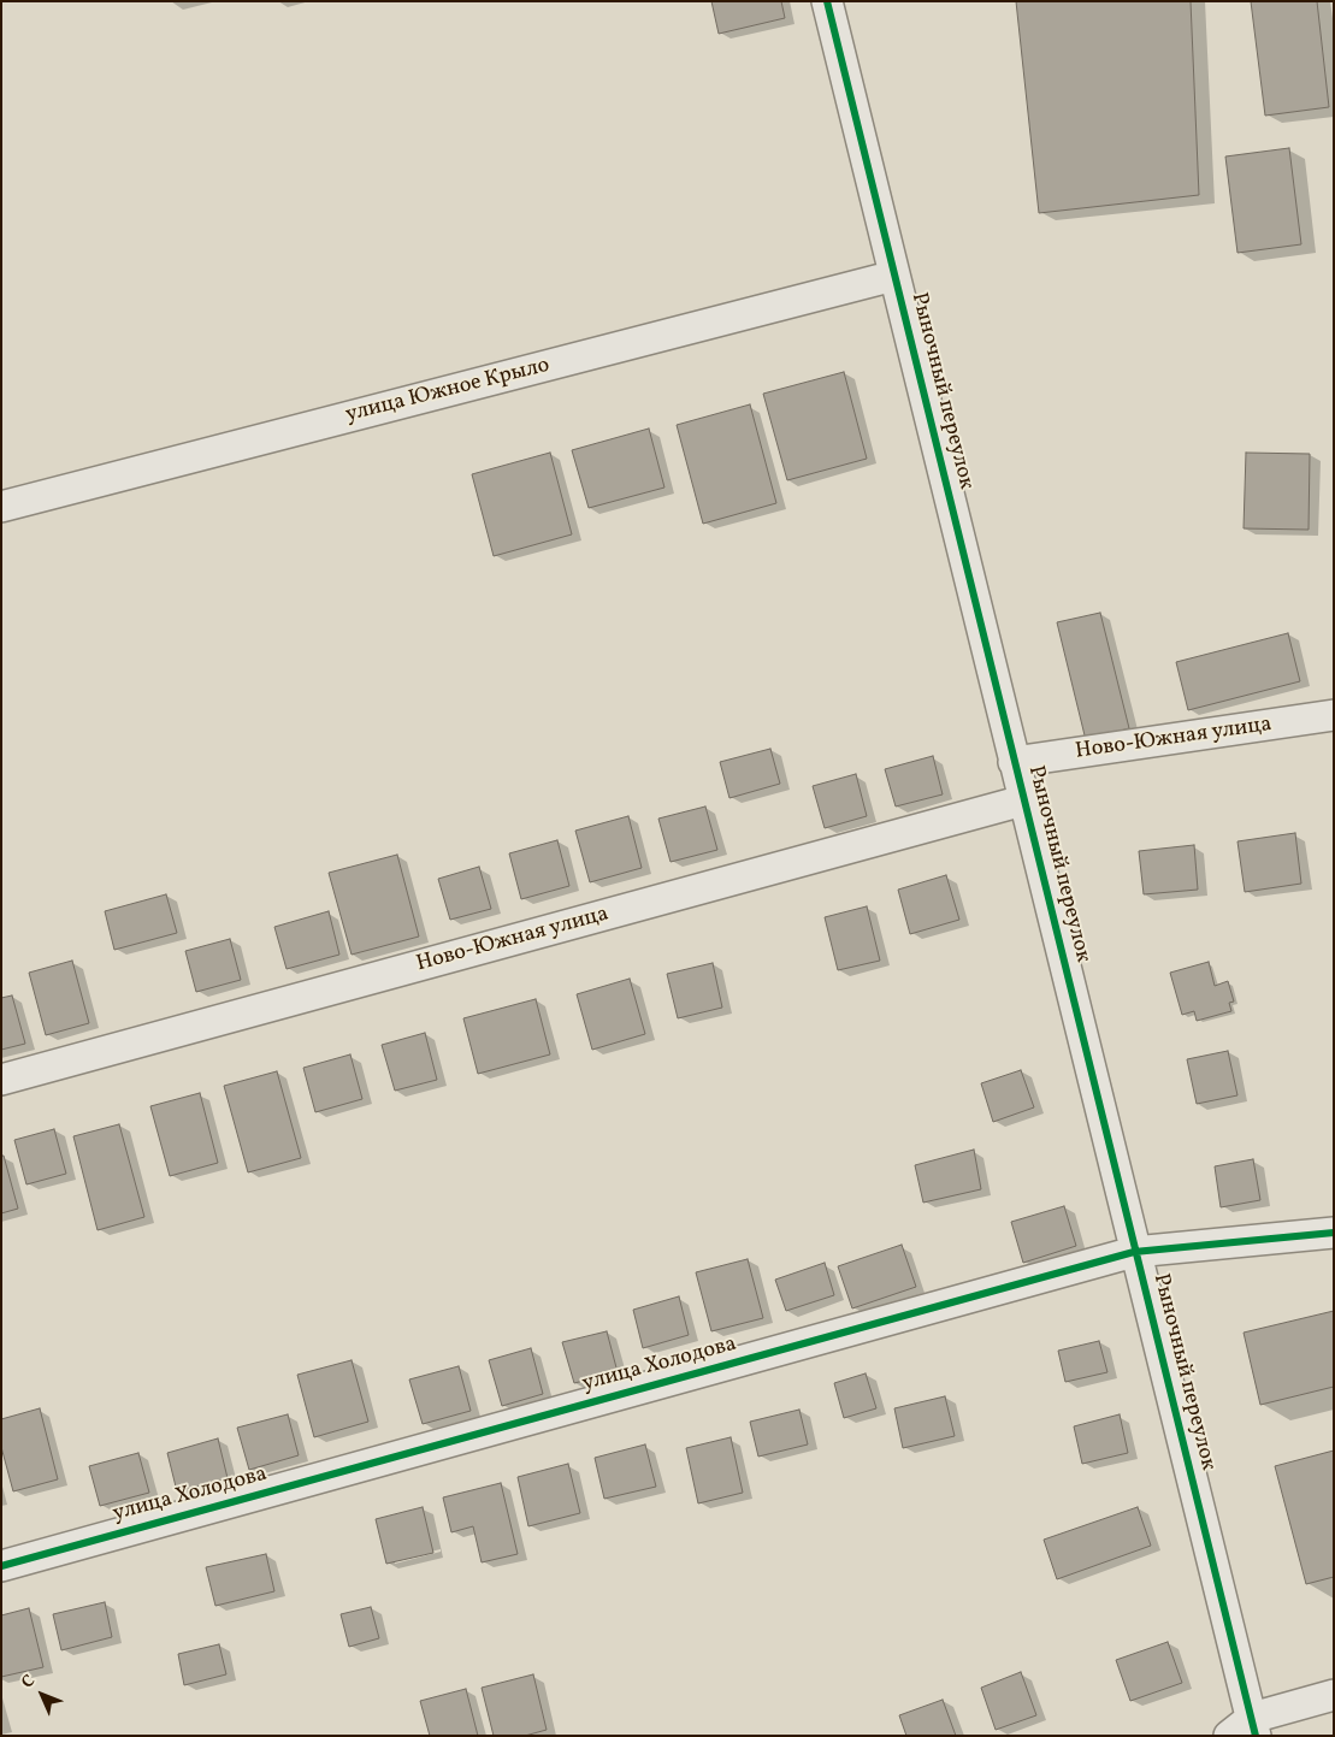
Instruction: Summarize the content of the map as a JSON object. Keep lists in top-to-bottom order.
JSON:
{
  "streets": {
    "street": [
      "улица Южное Крыло",
      "Рыночный переулок",
      "Ново-Южная улица",
      "улица Холодова"
    ]
  },
  "crossings": [
    ["улица Южное Крыло", "Рыночный переулок"],
    ["Рыночный переулок", "Ново-Южная улица"],
    ["Рыночный переулок", "улица Холодова"]
  ],
  "north": "top left"
}
